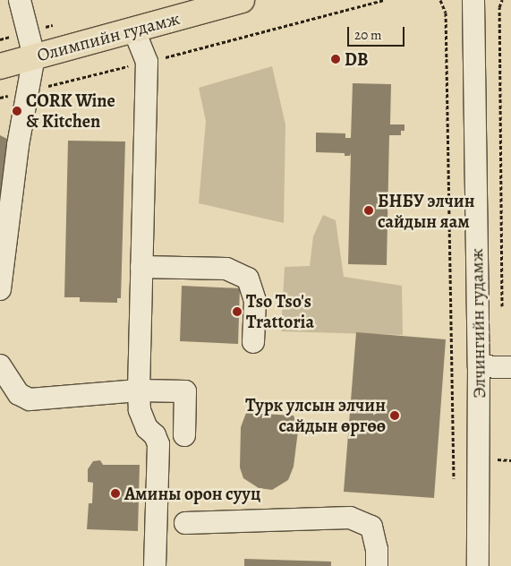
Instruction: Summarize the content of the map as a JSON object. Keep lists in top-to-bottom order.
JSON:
{
  "streets": {
    "main road": ["Олимпийн гудамж"],
    "street": ["Элчингийн гудамж"]
  },
  "places": [
    "DB",
    "CORK Wine & Kitchen",
    "БНБУ элчин сайдын яам",
    "Tso Tso's Trattoria",
    "Турк улсын элчин сайдын өргөө",
    "Амины орон сууц"
  ],
  "scale_bar": "20 m"
}
